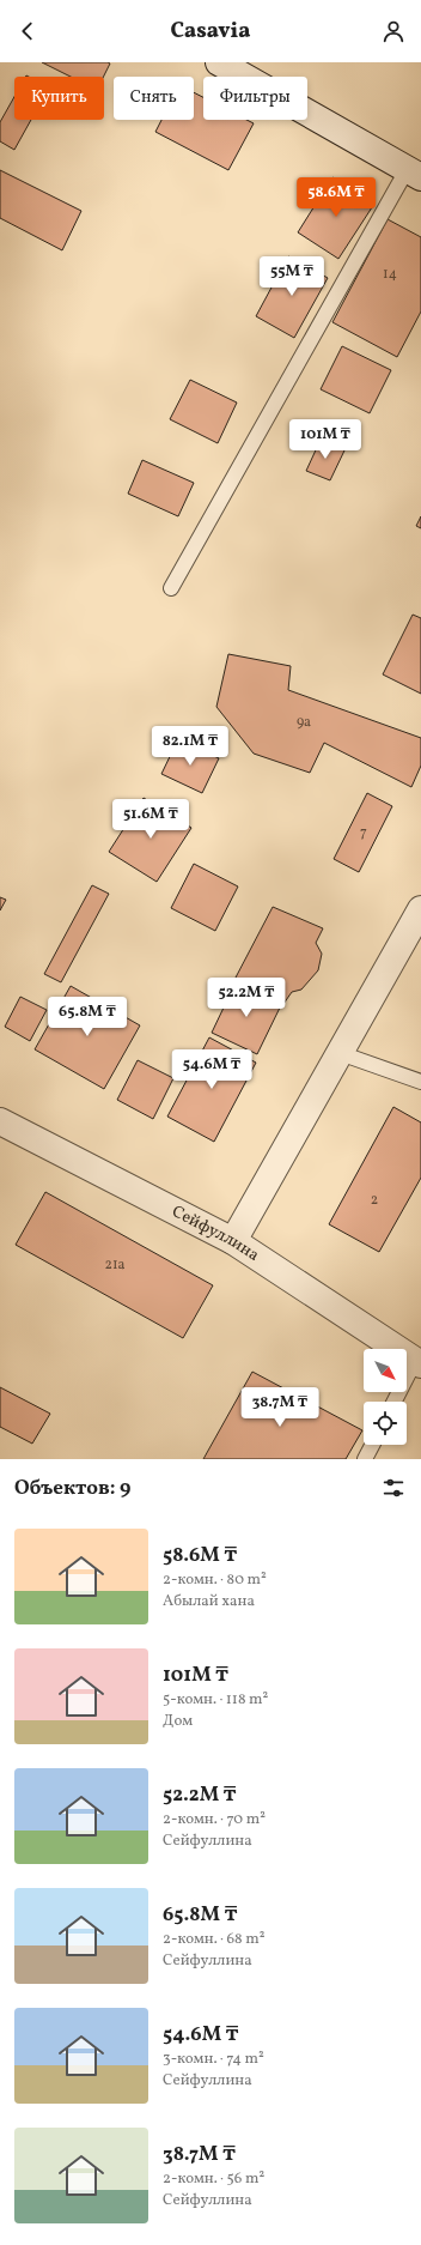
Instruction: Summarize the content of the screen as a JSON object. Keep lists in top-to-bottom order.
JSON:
{
  "streets": {
    "street": ["Сейфуллина"]
  },
  "house_numbers": [
    "14",
    "9а",
    "7",
    "2",
    "21а"
  ],
  "north": "bottom right",
  "page": {
    "header": "Casavia",
    "chip": ["Купить", "Снять", "Фильтры"],
    "price": [
      "58.6M ₸",
      "55M ₸",
      "101M ₸",
      "82.1M ₸",
      "51.6M ₸",
      "52.2M ₸",
      "65.8M ₸",
      "54.6M ₸",
      "38.7M ₸"
    ],
    "heading": "Объектов: 9",
    "list": [
      {
        "name": "58.6M ₸",
        "note": "2-комн. · 80 m² · Абылай хана"
      },
      {
        "name": "101M ₸",
        "note": "5-комн. · 118 m² · Дом"
      },
      {
        "name": "52.2M ₸",
        "note": "2-комн. · 70 m² · Сейфуллина"
      },
      {
        "name": "65.8M ₸",
        "note": "2-комн. · 68 m² · Сейфуллина"
      },
      {
        "name": "54.6M ₸",
        "note": "3-комн. · 74 m² · Сейфуллина"
      },
      {
        "name": "38.7M ₸",
        "note": "2-комн. · 56 m² · Сейфуллина"
      }
    ]
  }
}
